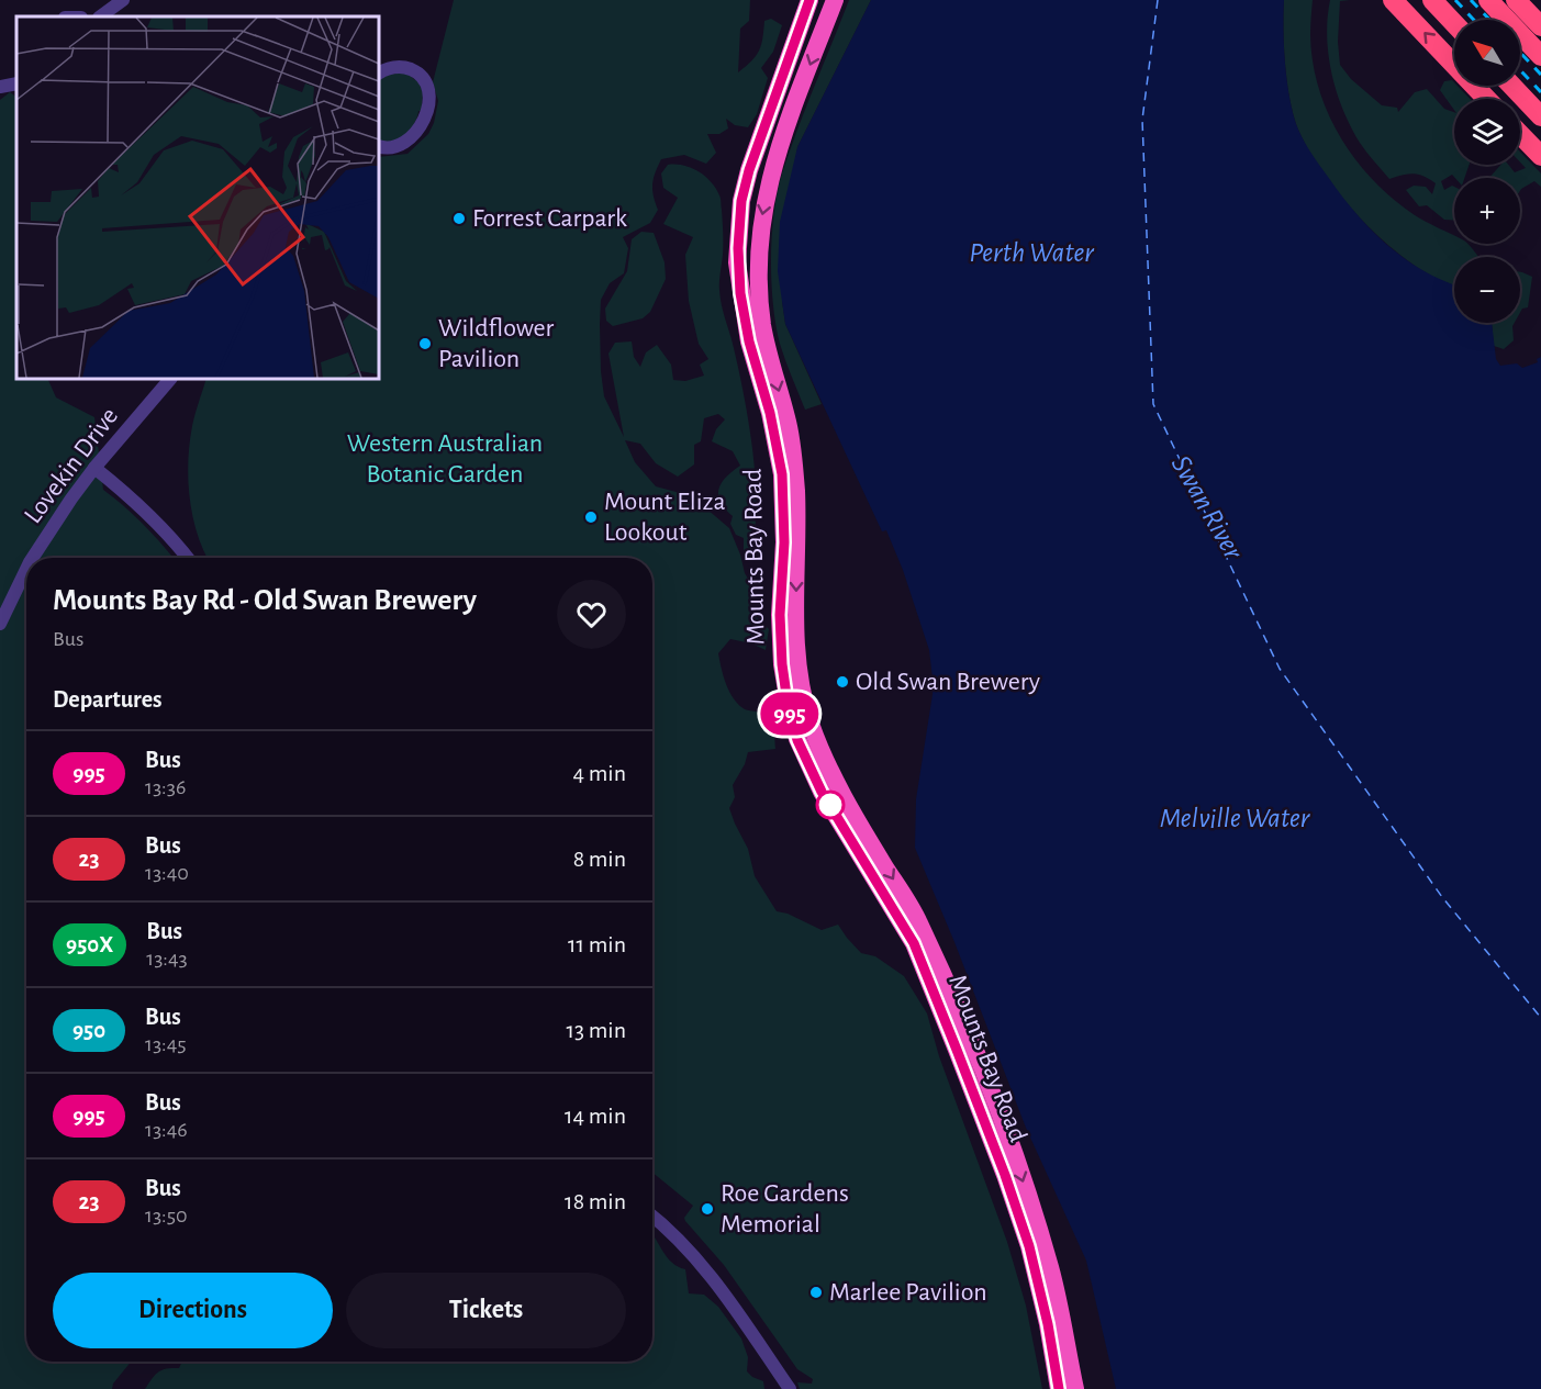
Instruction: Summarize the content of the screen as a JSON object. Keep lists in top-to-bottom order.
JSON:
{
  "streets": {
    "highway": ["Mounts Bay Road"],
    "street": ["Lovekin Drive"]
  },
  "water": ["Perth Water", "Swan River", "Melville Water"],
  "parks": ["Western Australian Botanic Garden"],
  "places": [
    "Forrest Carpark",
    "Wildflower Pavilion",
    "Mount Eliza Lookout",
    "Old Swan Brewery",
    "Roe Gardens Memorial",
    "Marlee Pavilion"
  ],
  "lines": ["bus line 995"],
  "north": "top left",
  "page": {
    "on_map": "995",
    "map_buttons": ["+", "−"],
    "heading": [
      ["Mounts Bay Rd - Old Swan Brewery", "Bus"],
      "Departures"
    ],
    "list": [
      {
        "mark": "995",
        "name": "Bus",
        "note": "13:36",
        "value": "4 min"
      },
      {
        "mark": "23",
        "name": "Bus",
        "note": "13:40",
        "value": "8 min"
      },
      {
        "mark": "950X",
        "name": "Bus",
        "note": "13:43",
        "value": "11 min"
      },
      {
        "mark": "950",
        "name": "Bus",
        "note": "13:45",
        "value": "13 min"
      },
      {
        "mark": "995",
        "name": "Bus",
        "note": "13:46",
        "value": "14 min"
      },
      {
        "mark": "23",
        "name": "Bus",
        "note": "13:50",
        "value": "18 min"
      }
    ],
    "buttons": ["Directions", "Tickets"]
  }
}
